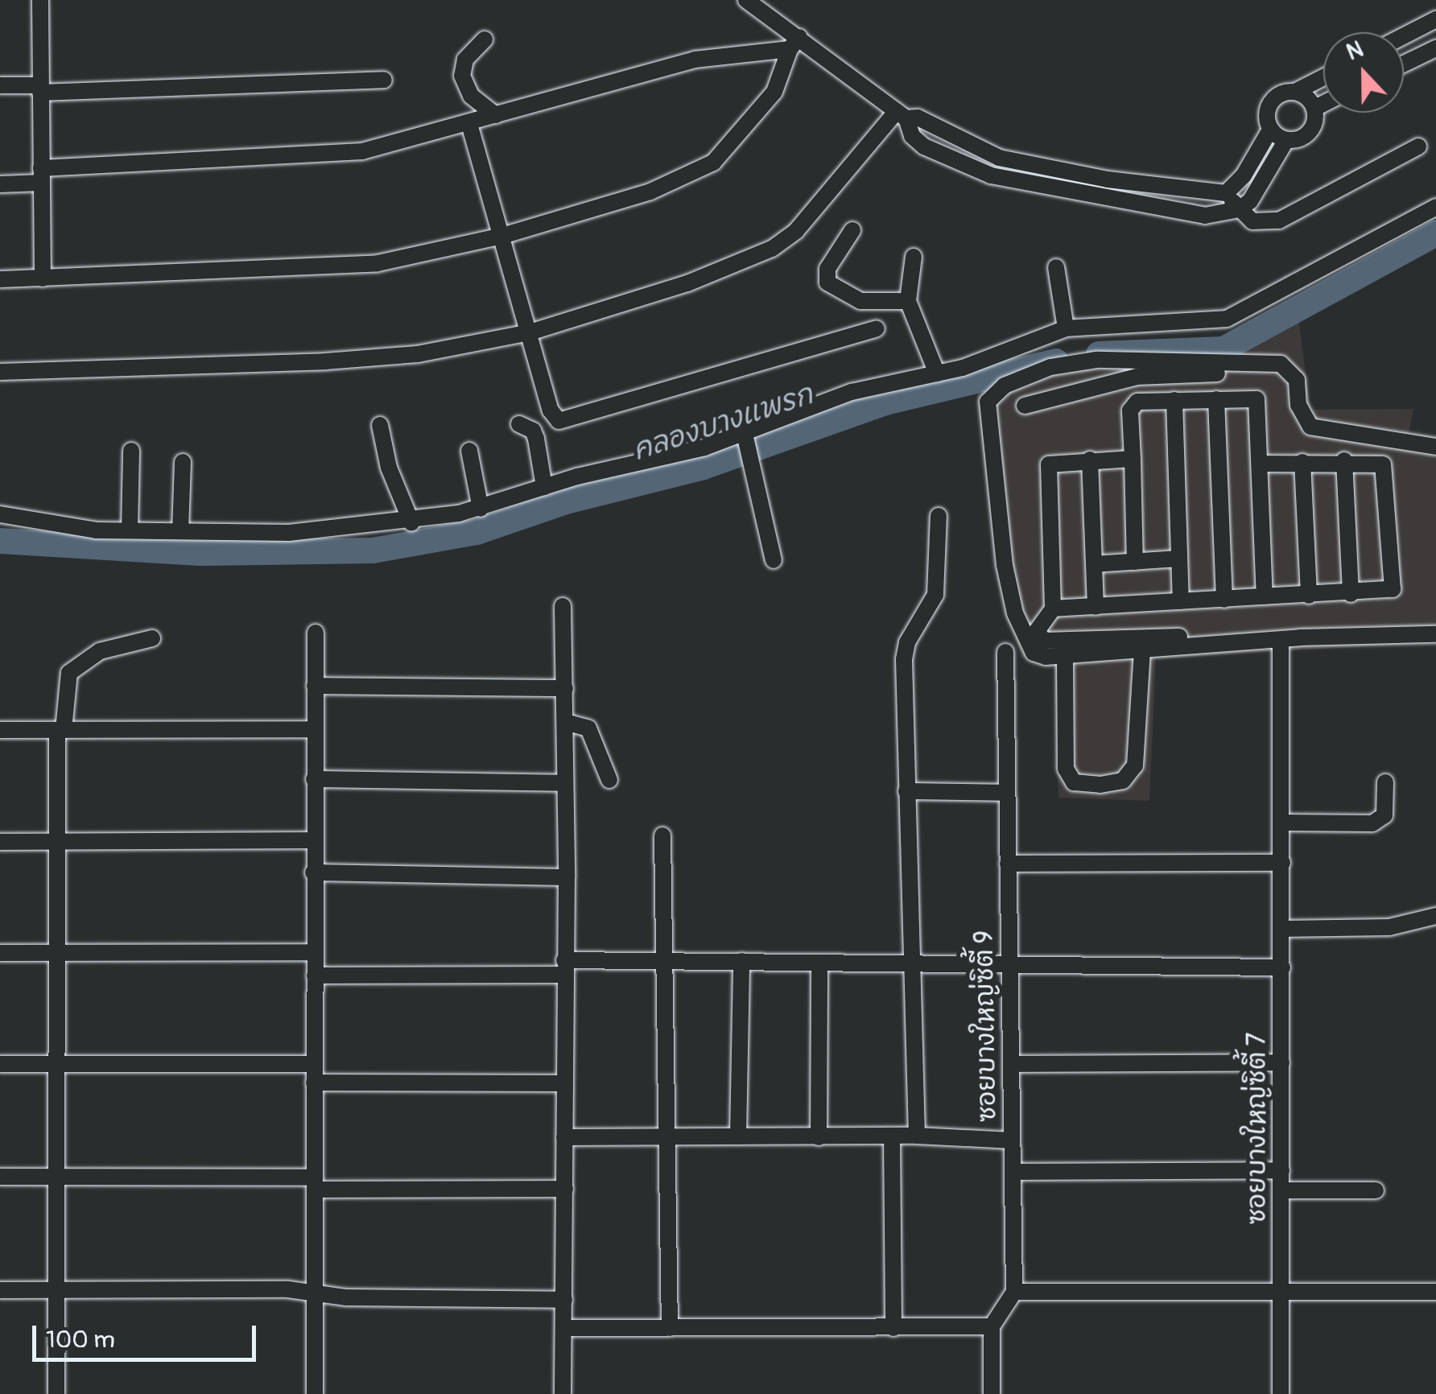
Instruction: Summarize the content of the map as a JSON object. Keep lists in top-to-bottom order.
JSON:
{
  "streets": {
    "street": ["ซอยบางใหญ่ซิตี้ 9", "ซอยบางใหญ่ซิตี้ 7"]
  },
  "water": ["คลองบางแพรก"],
  "scale_bar": "100 m",
  "north": "top"
}
